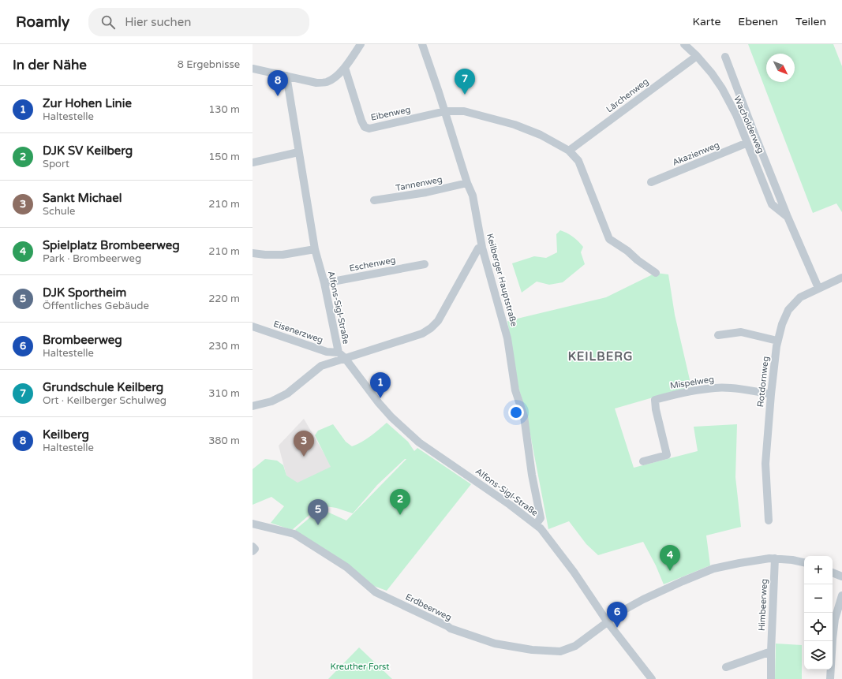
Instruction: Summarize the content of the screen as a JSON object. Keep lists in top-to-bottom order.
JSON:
{
  "streets": {
    "street": [
      "Lärchenweg",
      "Eibenweg",
      "Wacholderweg",
      "Akazienweg",
      "Tannenweg",
      "Eschenweg",
      "Keilberger Hauptstraße",
      "Alfons-Sigl-Straße",
      "Eisenerzweg",
      "Rotdornweg",
      "Mispelweg",
      "Himbeerweg",
      "Erdbeerweg"
    ]
  },
  "crossings": [
    ["Lärchenweg", "Wacholderweg"],
    ["Eibenweg", "Keilberger Hauptstraße"],
    ["Wacholderweg", "Akazienweg"],
    ["Wacholderweg", "Rotdornweg"],
    ["Tannenweg", "Keilberger Hauptstraße"],
    ["Eschenweg", "Alfons-Sigl-Straße"],
    ["Keilberger Hauptstraße", "Alfons-Sigl-Straße"],
    ["Alfons-Sigl-Straße", "Eisenerzweg"],
    ["Rotdornweg", "Mispelweg"],
    ["Himbeerweg", "Erdbeerweg"]
  ],
  "districts": ["KEILBERG"],
  "parks": ["Kreuther Forst"],
  "north": "bottom right",
  "page": {
    "header": "Roamly",
    "search": "Hier suchen",
    "nav": ["Karte", "Ebenen", "Teilen"],
    "heading": ["In der Nähe", "8 Ergebnisse"],
    "pins": [
      "7",
      "8",
      "1",
      "3",
      "2",
      "5",
      "4",
      "6"
    ],
    "list": [
      {
        "mark": "1",
        "name": "Zur Hohen Linie",
        "note": "Haltestelle",
        "value": "130 m"
      },
      {
        "mark": "2",
        "name": "DJK SV Keilberg",
        "note": "Sport",
        "value": "150 m"
      },
      {
        "mark": "3",
        "name": "Sankt Michael",
        "note": "Schule",
        "value": "210 m"
      },
      {
        "mark": "4",
        "name": "Spielplatz Brombeerweg",
        "note": "Park · Brombeerweg",
        "value": "210 m"
      },
      {
        "mark": "5",
        "name": "DJK Sportheim",
        "note": "Öffentliches Gebäude",
        "value": "220 m"
      },
      {
        "mark": "6",
        "name": "Brombeerweg",
        "note": "Haltestelle",
        "value": "230 m"
      },
      {
        "mark": "7",
        "name": "Grundschule Keilberg",
        "note": "Ort · Keilberger Schulweg",
        "value": "310 m"
      },
      {
        "mark": "8",
        "name": "Keilberg",
        "note": "Haltestelle",
        "value": "380 m"
      }
    ],
    "map_buttons": ["+", "−"]
  }
}
